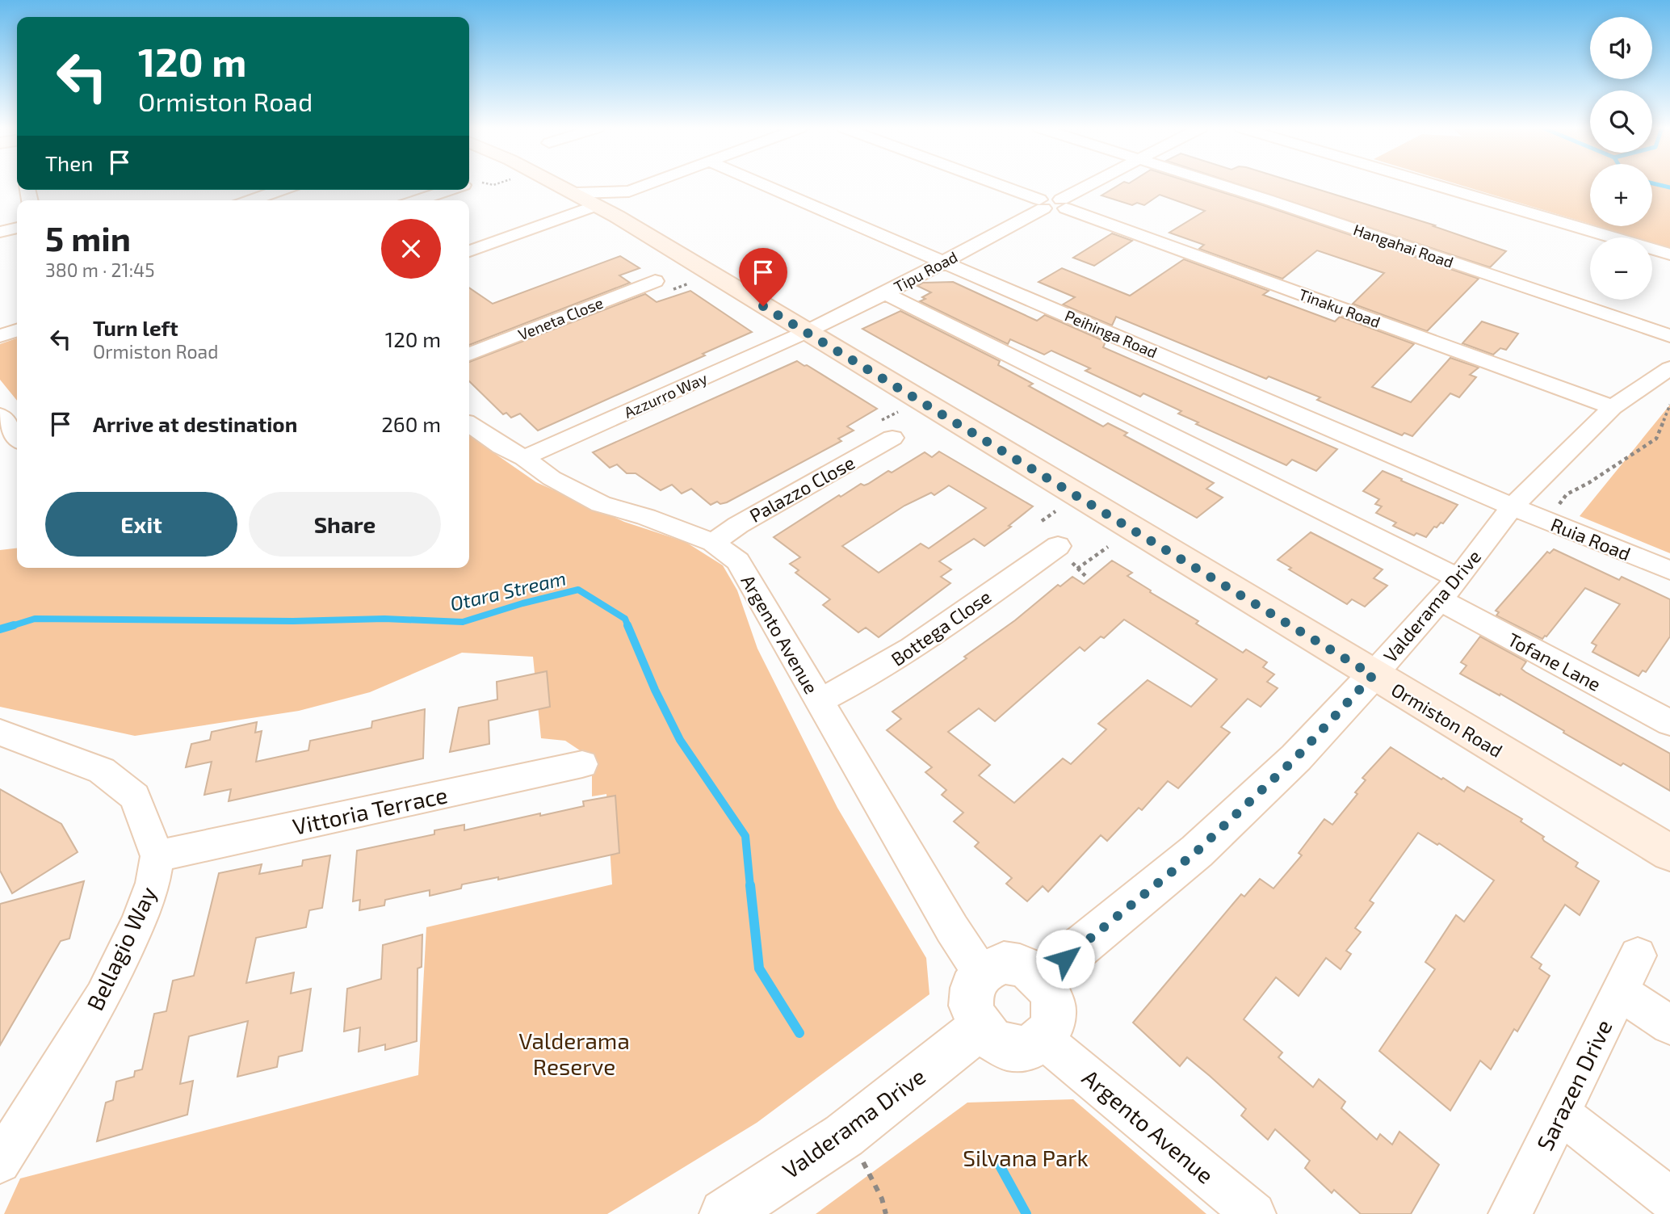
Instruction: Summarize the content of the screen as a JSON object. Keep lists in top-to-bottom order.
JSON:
{
  "streets": {
    "main road": ["Ormiston Road"],
    "street": [
      "Hangahai Road",
      "Tipu Road",
      "Tinaku Road",
      "Veneta Close",
      "Peihinga Road",
      "Azzurro Way",
      "Palazzo Close",
      "Ruia Road",
      "Valderama Drive",
      "Bottega Close",
      "Argento Avenue",
      "Tofane Lane",
      "Vittoria Terrace",
      "Bellagio Way",
      "Sarazen Drive"
    ]
  },
  "crossings": [
    ["Tipu Road", "Peihinga Road"],
    ["Tipu Road", "Azzurro Way"],
    ["Tipu Road", "Ormiston Road"],
    ["Tinaku Road", "Valderama Drive"],
    ["Peihinga Road", "Ruia Road"],
    ["Peihinga Road", "Valderama Drive"],
    ["Azzurro Way", "Argento Avenue"],
    ["Azzurro Way", "Ormiston Road"],
    ["Palazzo Close", "Argento Avenue"],
    ["Ruia Road", "Valderama Drive"],
    ["Valderama Drive", "Argento Avenue"],
    ["Valderama Drive", "Tofane Lane"],
    ["Valderama Drive", "Ormiston Road"],
    ["Bottega Close", "Argento Avenue"],
    ["Vittoria Terrace", "Bellagio Way"]
  ],
  "water": ["Otara Stream"],
  "parks": ["Valderama Reserve", "Silvana Park"],
  "page": {
    "map_buttons": ["+", "−"],
    "turn": ["120 m", "Ormiston Road"],
    "then": "Then",
    "heading": ["5 min", "380 m · 21:45"],
    "list": [
      {
        "name": "Turn left",
        "note": "Ormiston Road",
        "value": "120 m"
      },
      {
        "name": "Arrive at destination",
        "value": "260 m"
      }
    ],
    "buttons": ["Exit", "Share"]
  }
}
